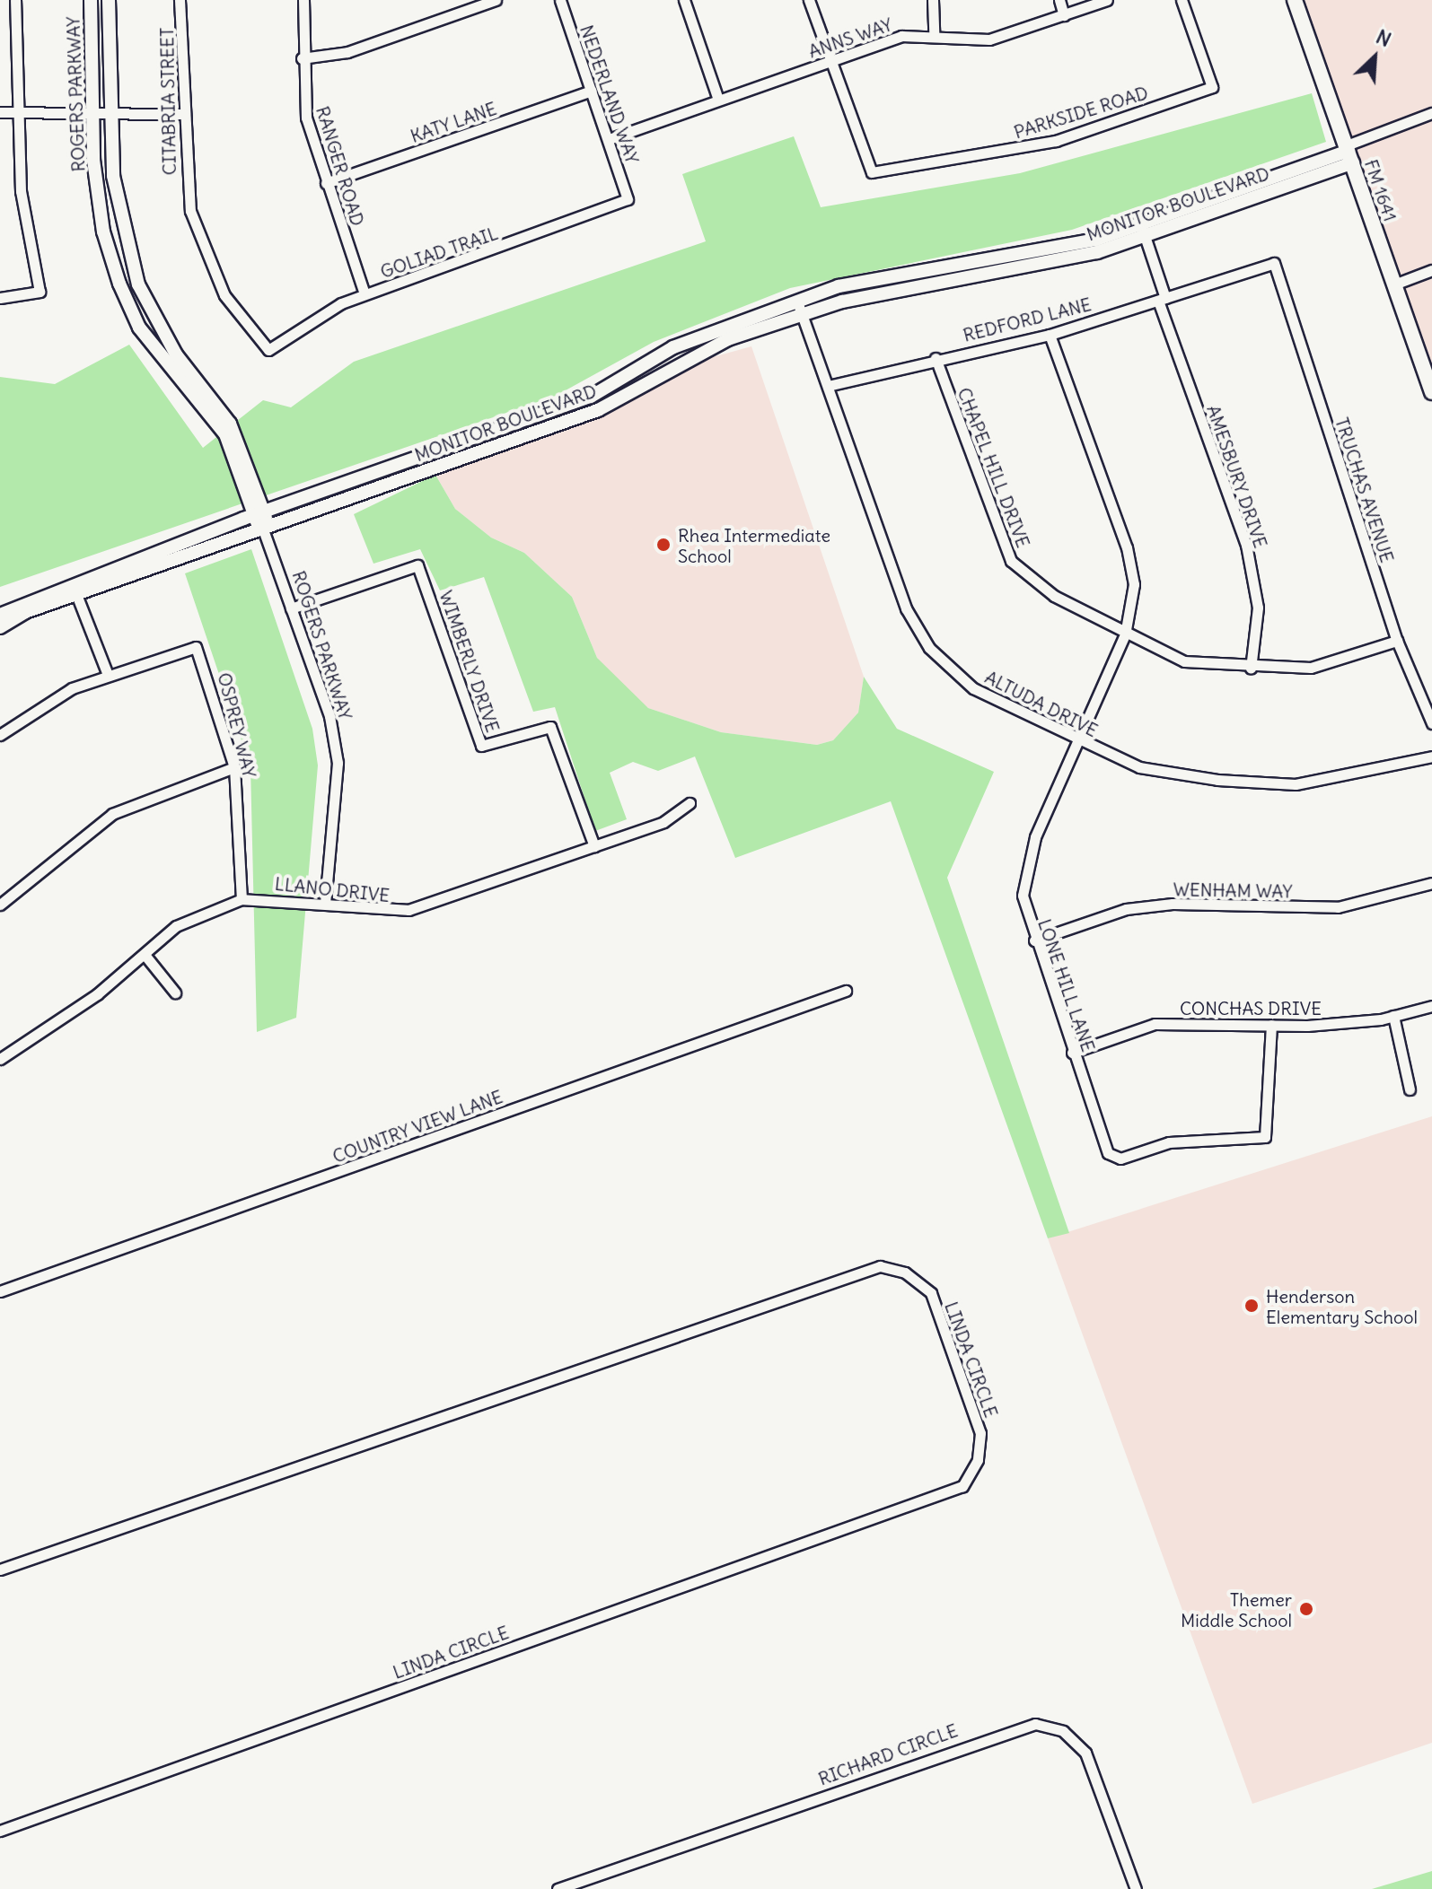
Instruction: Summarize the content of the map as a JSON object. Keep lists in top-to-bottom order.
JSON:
{
  "streets": {
    "main road": ["FM 1641"],
    "street": [
      "ANNS WAY",
      "ROGERS PARKWAY",
      "NEDERLAND WAY",
      "CITABRIA STREET",
      "PARKSIDE ROAD",
      "KATY LANE",
      "RANGER ROAD",
      "MONITOR BOULEVARD",
      "GOLIAD TRAIL",
      "REDFORD LANE",
      "CHAPEL HILL DRIVE",
      "AMESBURY DRIVE",
      "TRUCHAS AVENUE",
      "WIMBERLY DRIVE",
      "ALTUDA DRIVE",
      "OSPREY WAY",
      "LLANO DRIVE",
      "WENHAM WAY",
      "LONE HILL LANE",
      "CONCHAS DRIVE",
      "COUNTRY VIEW LANE",
      "LINDA CIRCLE",
      "RICHARD CIRCLE"
    ]
  },
  "crossings": [
    ["ANNS WAY", "NEDERLAND WAY"],
    ["ANNS WAY", "PARKSIDE ROAD"],
    ["ROGERS PARKWAY", "MONITOR BOULEVARD"],
    ["ROGERS PARKWAY", "WIMBERLY DRIVE"],
    ["ROGERS PARKWAY", "LLANO DRIVE"],
    ["NEDERLAND WAY", "KATY LANE"],
    ["NEDERLAND WAY", "GOLIAD TRAIL"],
    ["CITABRIA STREET", "GOLIAD TRAIL"],
    ["KATY LANE", "RANGER ROAD"],
    ["RANGER ROAD", "GOLIAD TRAIL"],
    ["FM 1641", "MONITOR BOULEVARD"],
    ["MONITOR BOULEVARD", "AMESBURY DRIVE"],
    ["MONITOR BOULEVARD", "ALTUDA DRIVE"],
    ["REDFORD LANE", "CHAPEL HILL DRIVE"],
    ["REDFORD LANE", "AMESBURY DRIVE"],
    ["REDFORD LANE", "TRUCHAS AVENUE"],
    ["REDFORD LANE", "ALTUDA DRIVE"],
    ["REDFORD LANE", "LONE HILL LANE"],
    ["CHAPEL HILL DRIVE", "AMESBURY DRIVE"],
    ["CHAPEL HILL DRIVE", "TRUCHAS AVENUE"],
    ["CHAPEL HILL DRIVE", "LONE HILL LANE"],
    ["WIMBERLY DRIVE", "LLANO DRIVE"],
    ["ALTUDA DRIVE", "LONE HILL LANE"],
    ["OSPREY WAY", "LLANO DRIVE"],
    ["WENHAM WAY", "LONE HILL LANE"],
    ["LONE HILL LANE", "CONCHAS DRIVE"]
  ],
  "places": ["Rhea Intermediate School", "Henderson Elementary School", "Themer Middle School"],
  "north": "top right"
}
